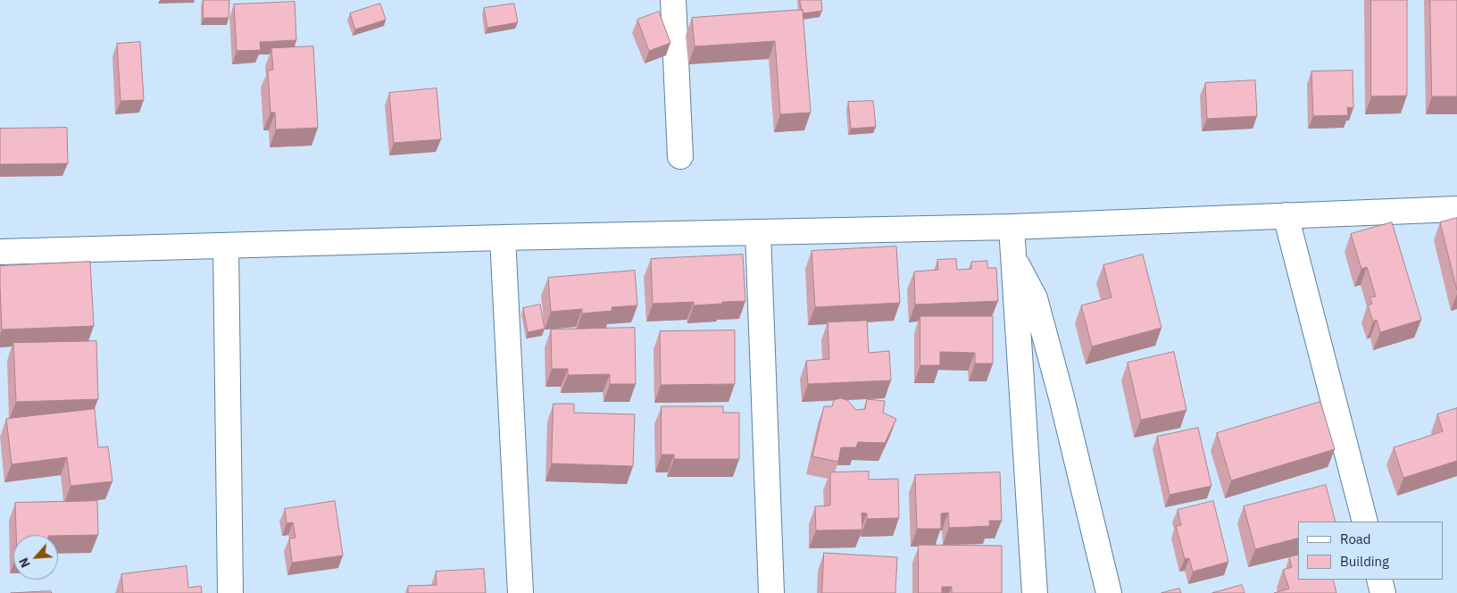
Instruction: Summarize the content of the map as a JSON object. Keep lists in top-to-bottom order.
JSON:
{
  "legend": ["Road", "Building"],
  "north": "bottom left"
}
